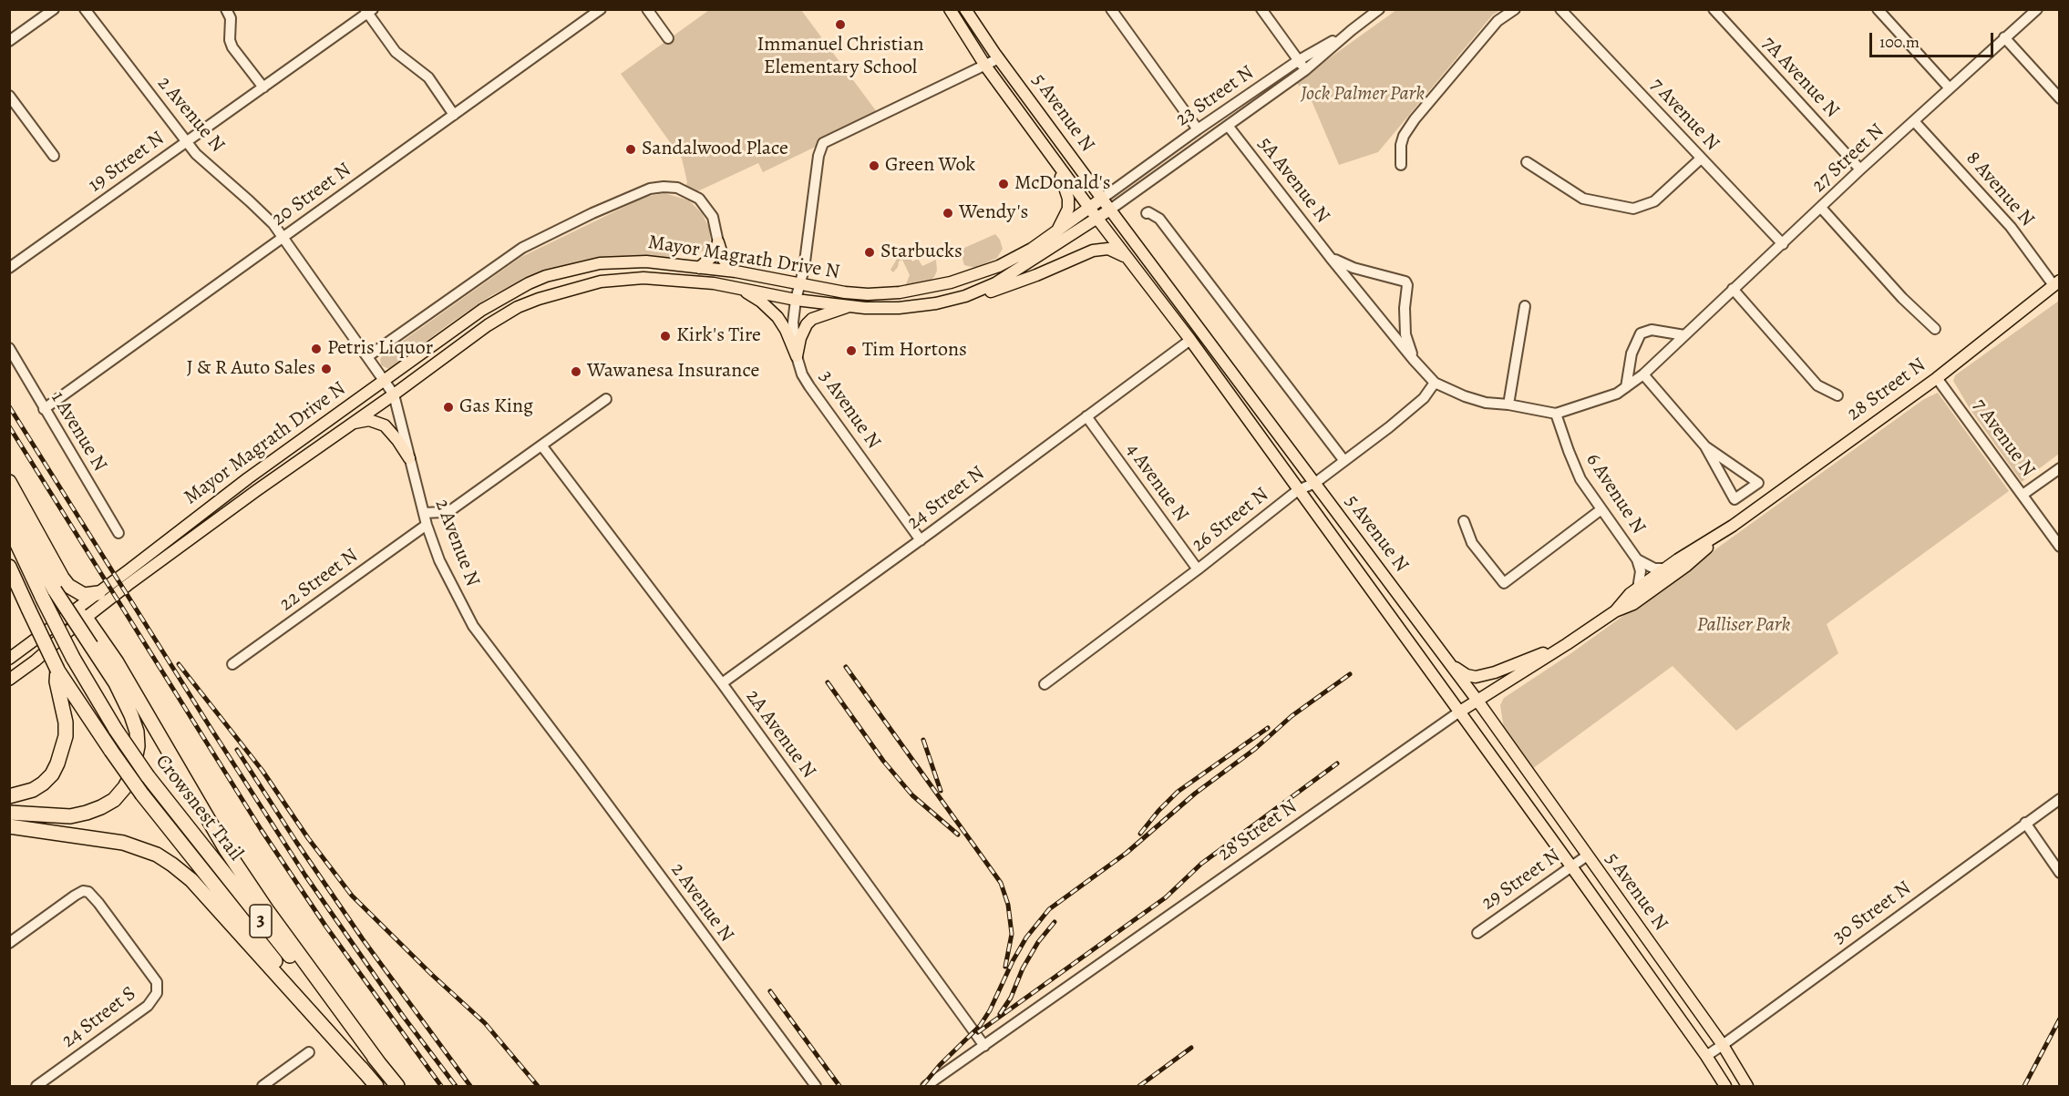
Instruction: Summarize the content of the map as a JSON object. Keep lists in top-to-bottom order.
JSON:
{
  "streets": {
    "highway": ["Crowsnest Trail", "3"],
    "main road": ["5 Avenue N", "Mayor Magrath Drive N", "28 Street N"],
    "street": [
      "7A Avenue N",
      "23 Street N",
      "2 Avenue N",
      "7 Avenue N",
      "27 Street N",
      "19 Street N",
      "5A Avenue N",
      "8 Avenue N",
      "20 Street N",
      "3 Avenue N",
      "1 Avenue N",
      "4 Avenue N",
      "6 Avenue N",
      "24 Street N",
      "26 Street N",
      "22 Street N",
      "2A Avenue N",
      "29 Street N",
      "30 Street N",
      "24 Street S"
    ]
  },
  "crossings": [
    ["7A Avenue N", "27 Street N"],
    ["23 Street N", "5 Avenue N"],
    ["23 Street N", "5A Avenue N"],
    ["23 Street N", "Mayor Magrath Drive N"],
    ["5 Avenue N", "Mayor Magrath Drive N"],
    ["5 Avenue N", "28 Street N"],
    ["5 Avenue N", "3 Avenue N"],
    ["5 Avenue N", "24 Street N"],
    ["5 Avenue N", "26 Street N"],
    ["5 Avenue N", "29 Street N"],
    ["5 Avenue N", "30 Street N"],
    ["2 Avenue N", "19 Street N"],
    ["2 Avenue N", "20 Street N"],
    ["2 Avenue N", "Mayor Magrath Drive N"],
    ["2 Avenue N", "22 Street N"],
    ["7 Avenue N", "27 Street N"],
    ["7 Avenue N", "28 Street N"],
    ["27 Street N", "5A Avenue N"],
    ["27 Street N", "8 Avenue N"],
    ["27 Street N", "6 Avenue N"],
    ["5A Avenue N", "6 Avenue N"],
    ["5A Avenue N", "26 Street N"],
    ["8 Avenue N", "28 Street N"],
    ["20 Street N", "1 Avenue N"],
    ["Mayor Magrath Drive N", "3 Avenue N"],
    ["28 Street N", "6 Avenue N"],
    ["28 Street N", "2A Avenue N"],
    ["3 Avenue N", "24 Street N"],
    ["4 Avenue N", "24 Street N"],
    ["4 Avenue N", "26 Street N"],
    ["24 Street N", "2A Avenue N"]
  ],
  "parks": ["Jock Palmer Park", "Palliser Park"],
  "places": [
    "Immanuel Christian Elementary School",
    "Sandalwood Place",
    "Green Wok",
    "McDonald's",
    "Wendy's",
    "Starbucks",
    "Kirk's Tire",
    "Petris Liquor",
    "Tim Hortons",
    "J & R Auto Sales",
    "Wawanesa Insurance",
    "Gas King"
  ],
  "scale_bar": "100 m"
}
